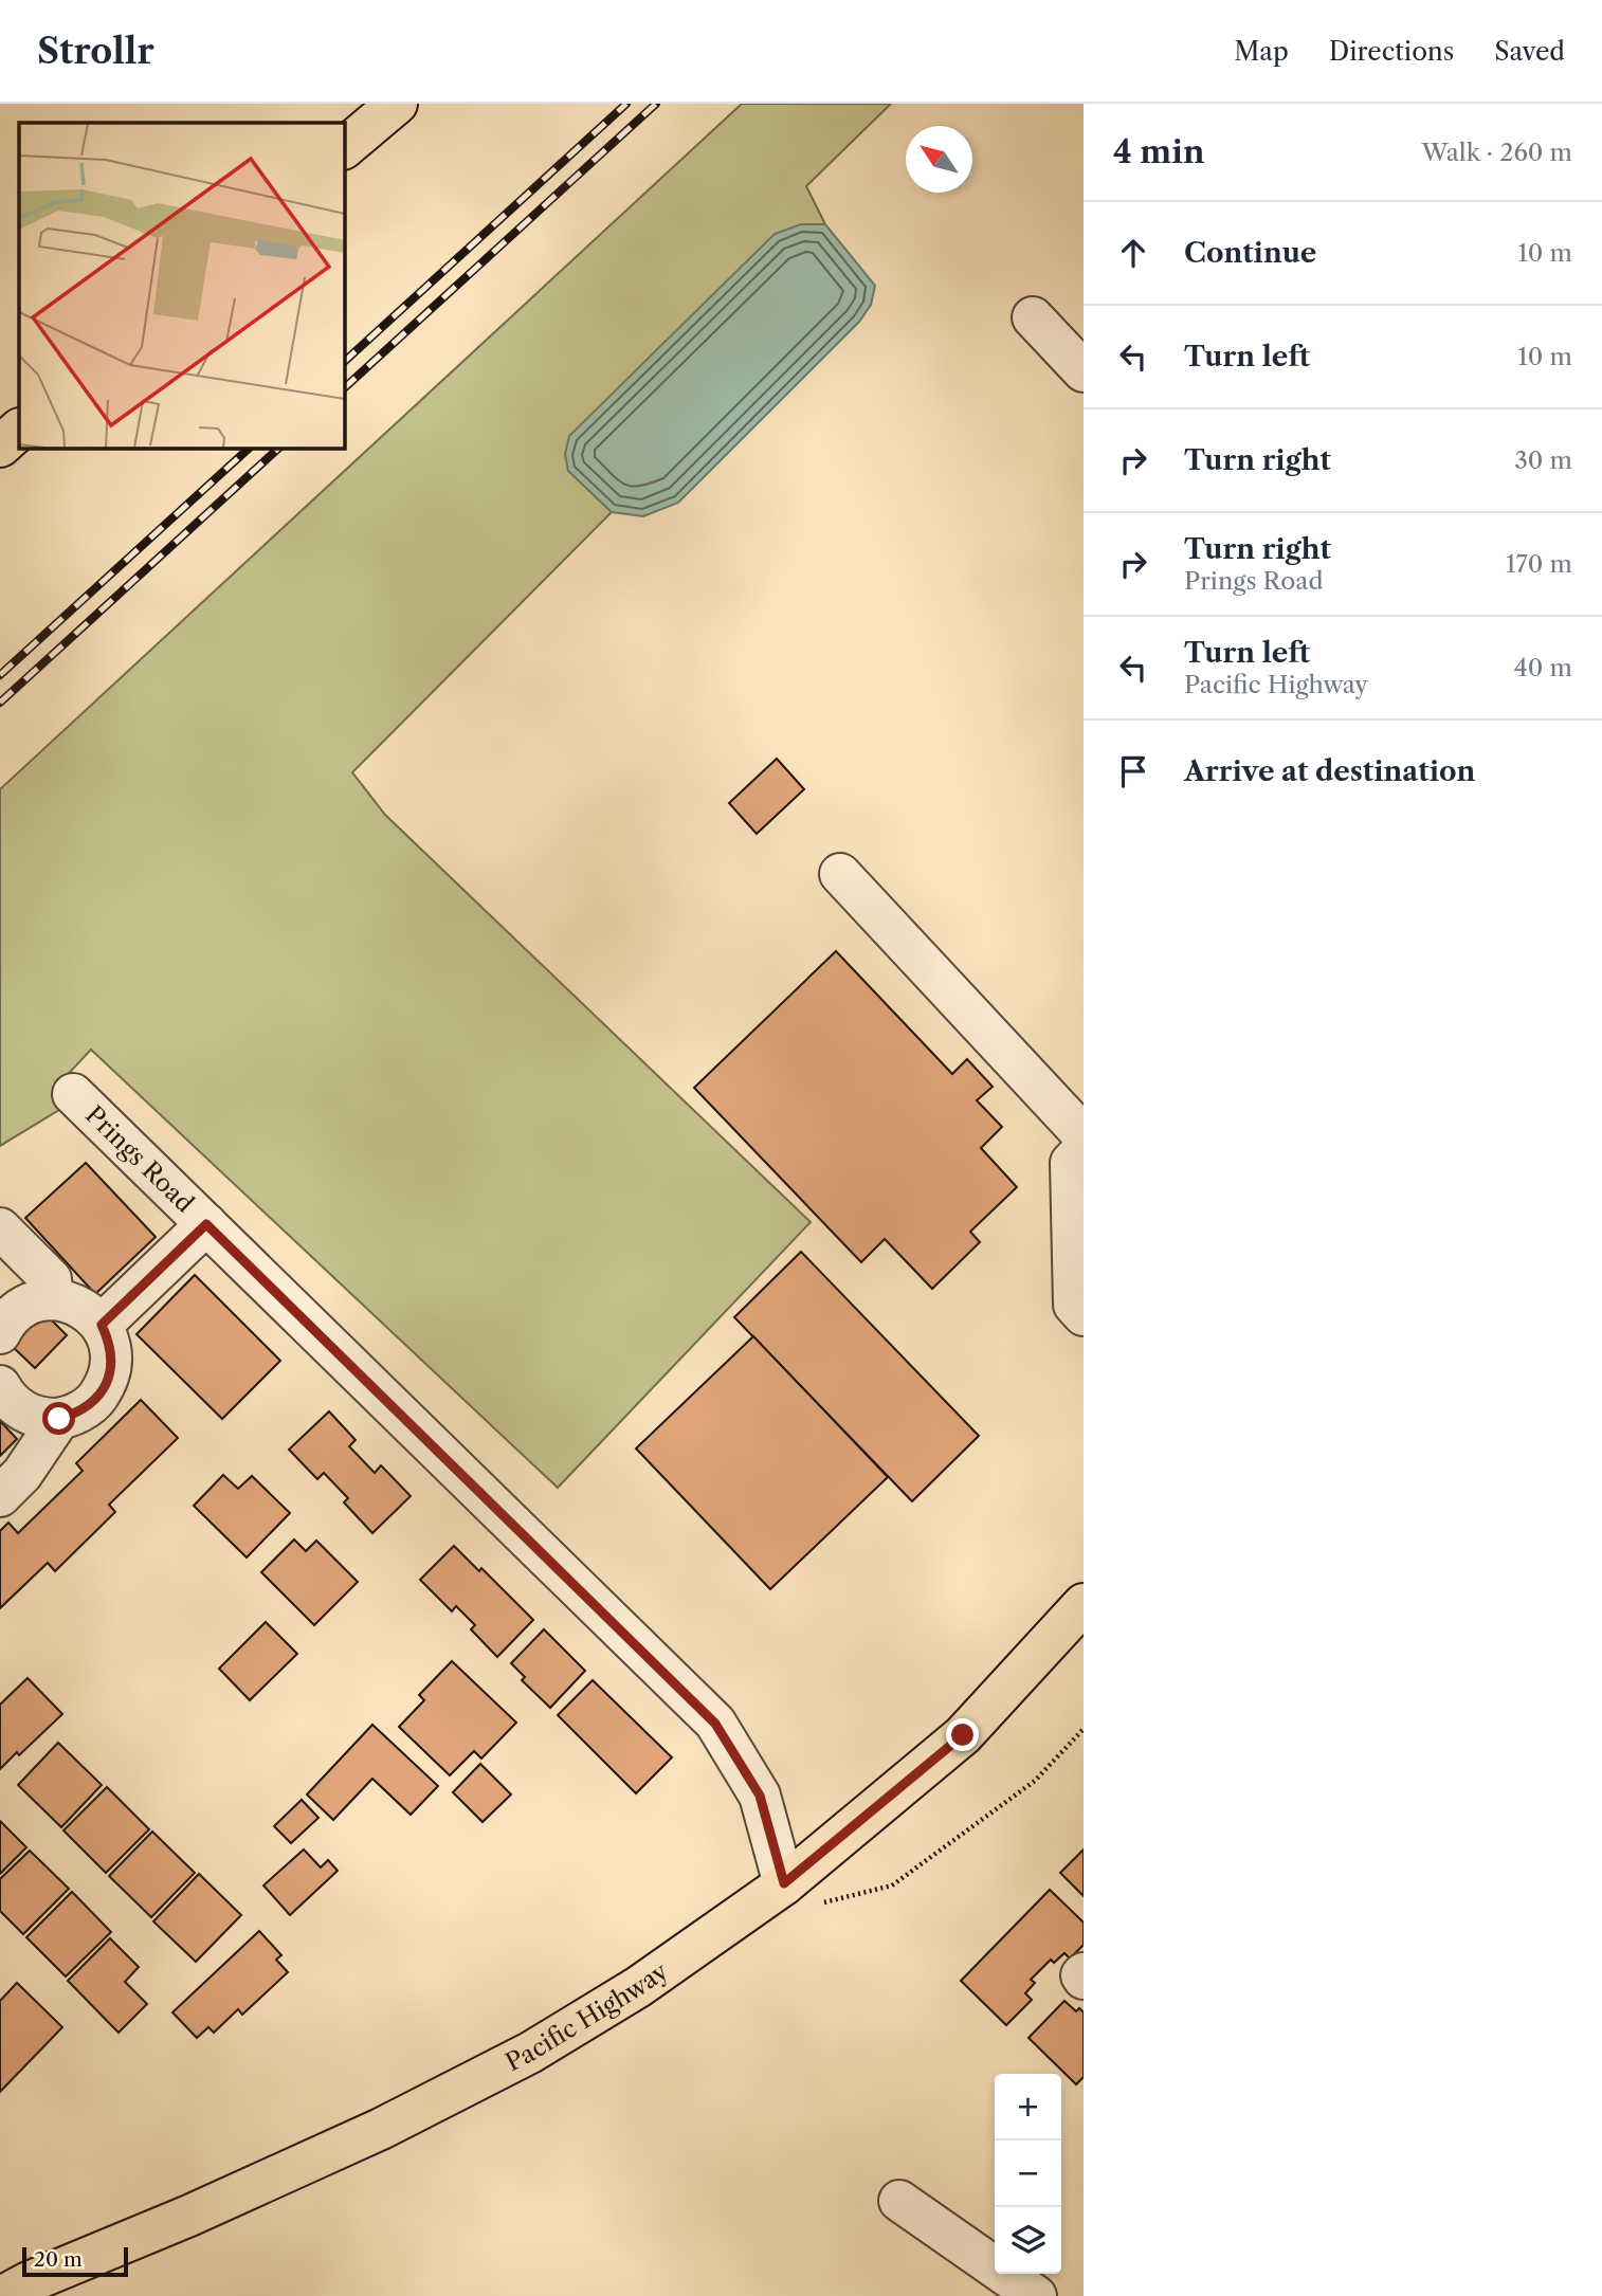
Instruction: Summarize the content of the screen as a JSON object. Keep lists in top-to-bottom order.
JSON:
{
  "streets": {
    "main road": ["Pacific Highway"],
    "street": ["Prings Road"]
  },
  "crossings": [
    ["Prings Road", "Pacific Highway"]
  ],
  "scale_bar": "20 m",
  "north": "top left",
  "page": {
    "header": "Strollr",
    "nav": ["Map", "Directions", "Saved"],
    "heading": ["4 min", "Walk · 260 m"],
    "list": [
      ["Continue", "10 m"],
      ["Turn left", "10 m"],
      ["Turn right", "30 m"],
      ["Turn right", "Prings Road", "170 m"],
      ["Turn left", "Pacific Highway", "40 m"],
      "Arrive at destination"
    ],
    "map_buttons": ["+", "−"],
    "scale": "20 m"
  }
}
